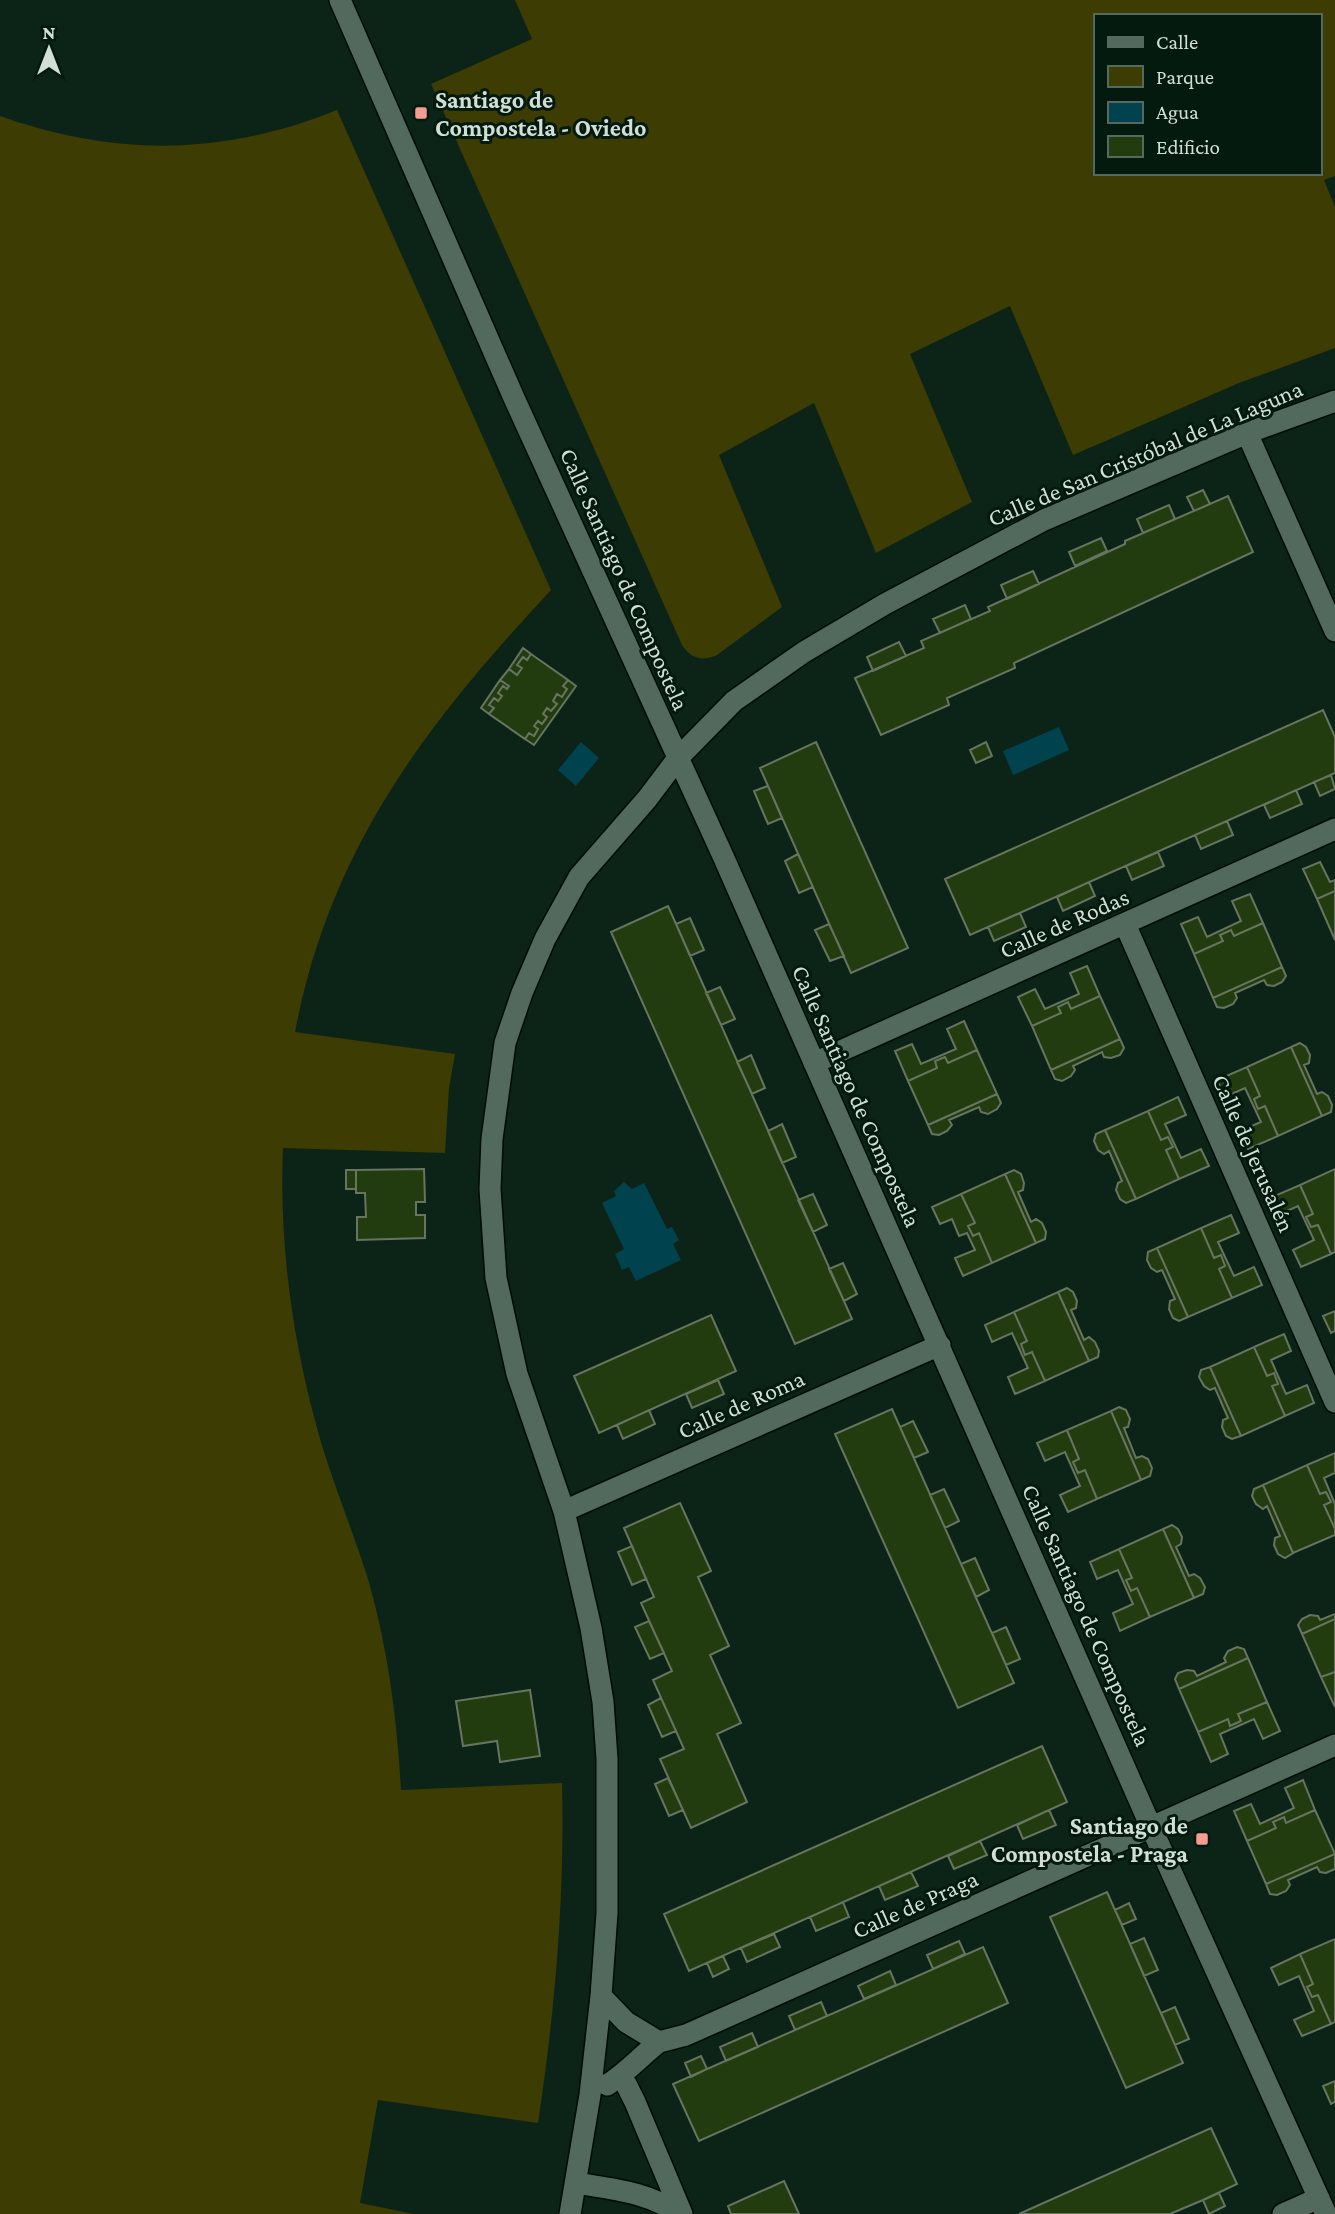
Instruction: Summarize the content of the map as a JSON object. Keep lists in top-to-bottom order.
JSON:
{
  "streets": {
    "street": [
      "Calle de San Cristóbal de La Laguna",
      "Calle Santiago de Compostela",
      "Calle de Rodas",
      "Calle de Jerusalén",
      "Calle de Roma",
      "Calle de Praga"
    ]
  },
  "crossings": [
    ["Calle de San Cristóbal de La Laguna", "Calle Santiago de Compostela"],
    ["Calle de San Cristóbal de La Laguna", "Calle de Roma"],
    ["Calle Santiago de Compostela", "Calle de Rodas"],
    ["Calle Santiago de Compostela", "Calle de Roma"],
    ["Calle Santiago de Compostela", "Calle de Praga"],
    ["Calle de Rodas", "Calle de Jerusalén"]
  ],
  "places": {
    "transit": ["Santiago de Compostela - Oviedo", "Santiago de Compostela - Praga"]
  },
  "legend": [
    "Calle",
    "Parque",
    "Agua",
    "Edificio"
  ],
  "north": "top"
}
